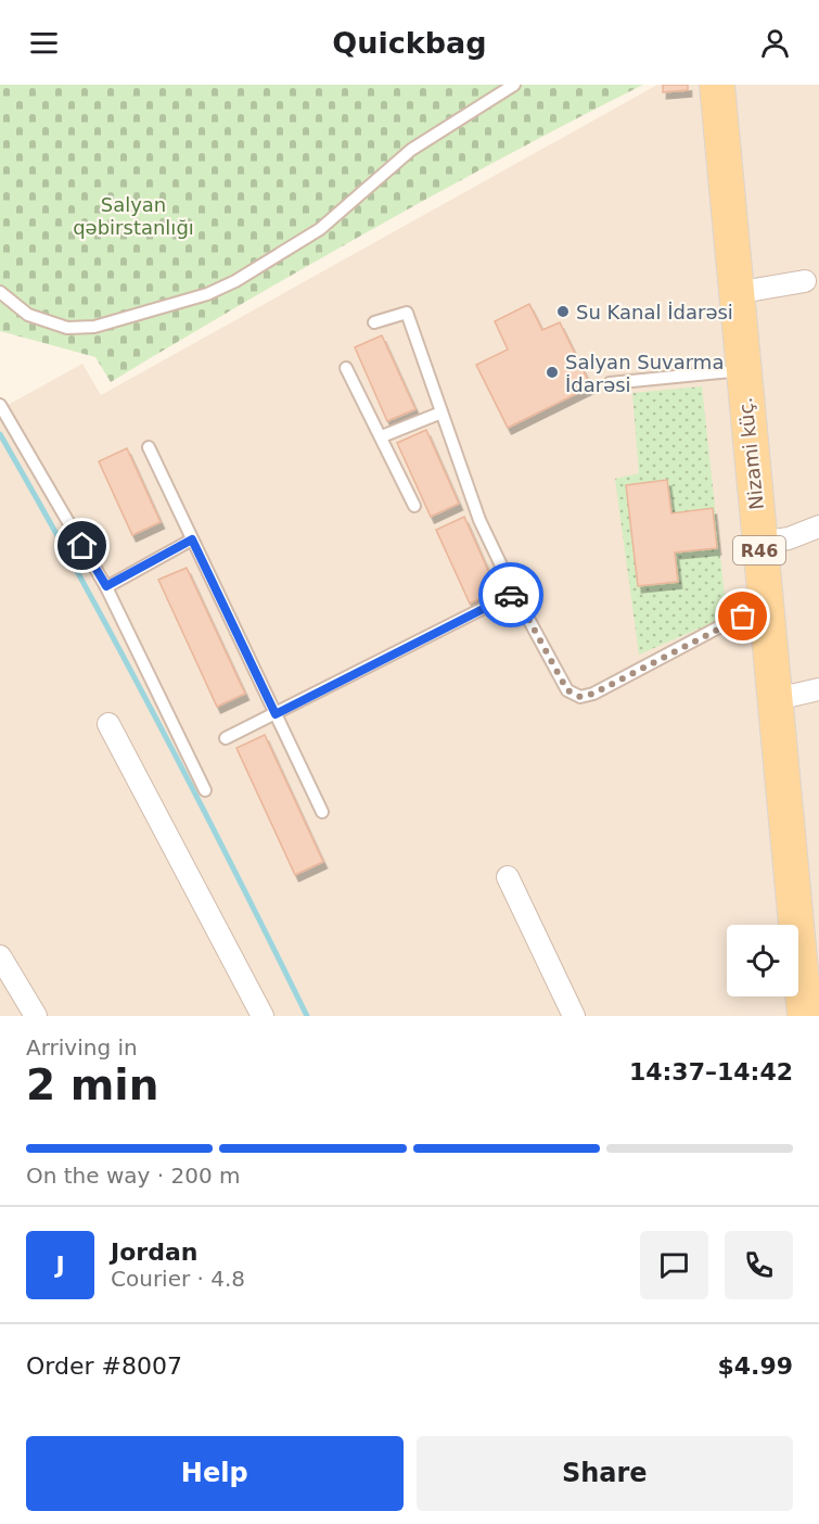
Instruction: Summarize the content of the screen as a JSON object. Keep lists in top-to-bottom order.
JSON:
{
  "streets": {
    "main road": ["Nizami küç.", "R46"]
  },
  "parks": ["Salyan qəbirstanlığı"],
  "places": ["Su Kanal İdarəsi", "Salyan Suvarma İdarəsi"],
  "page": {
    "header": "Quickbag",
    "heading": ["2 min", "Arriving in", "14:37–14:42"],
    "panel": [
      "Jordan",
      "Courier · 4.8",
      "Order #8007",
      "$4.99"
    ],
    "bar": "On the way · 200 m",
    "round": "J",
    "buttons": ["Help", "Share"]
  }
}
